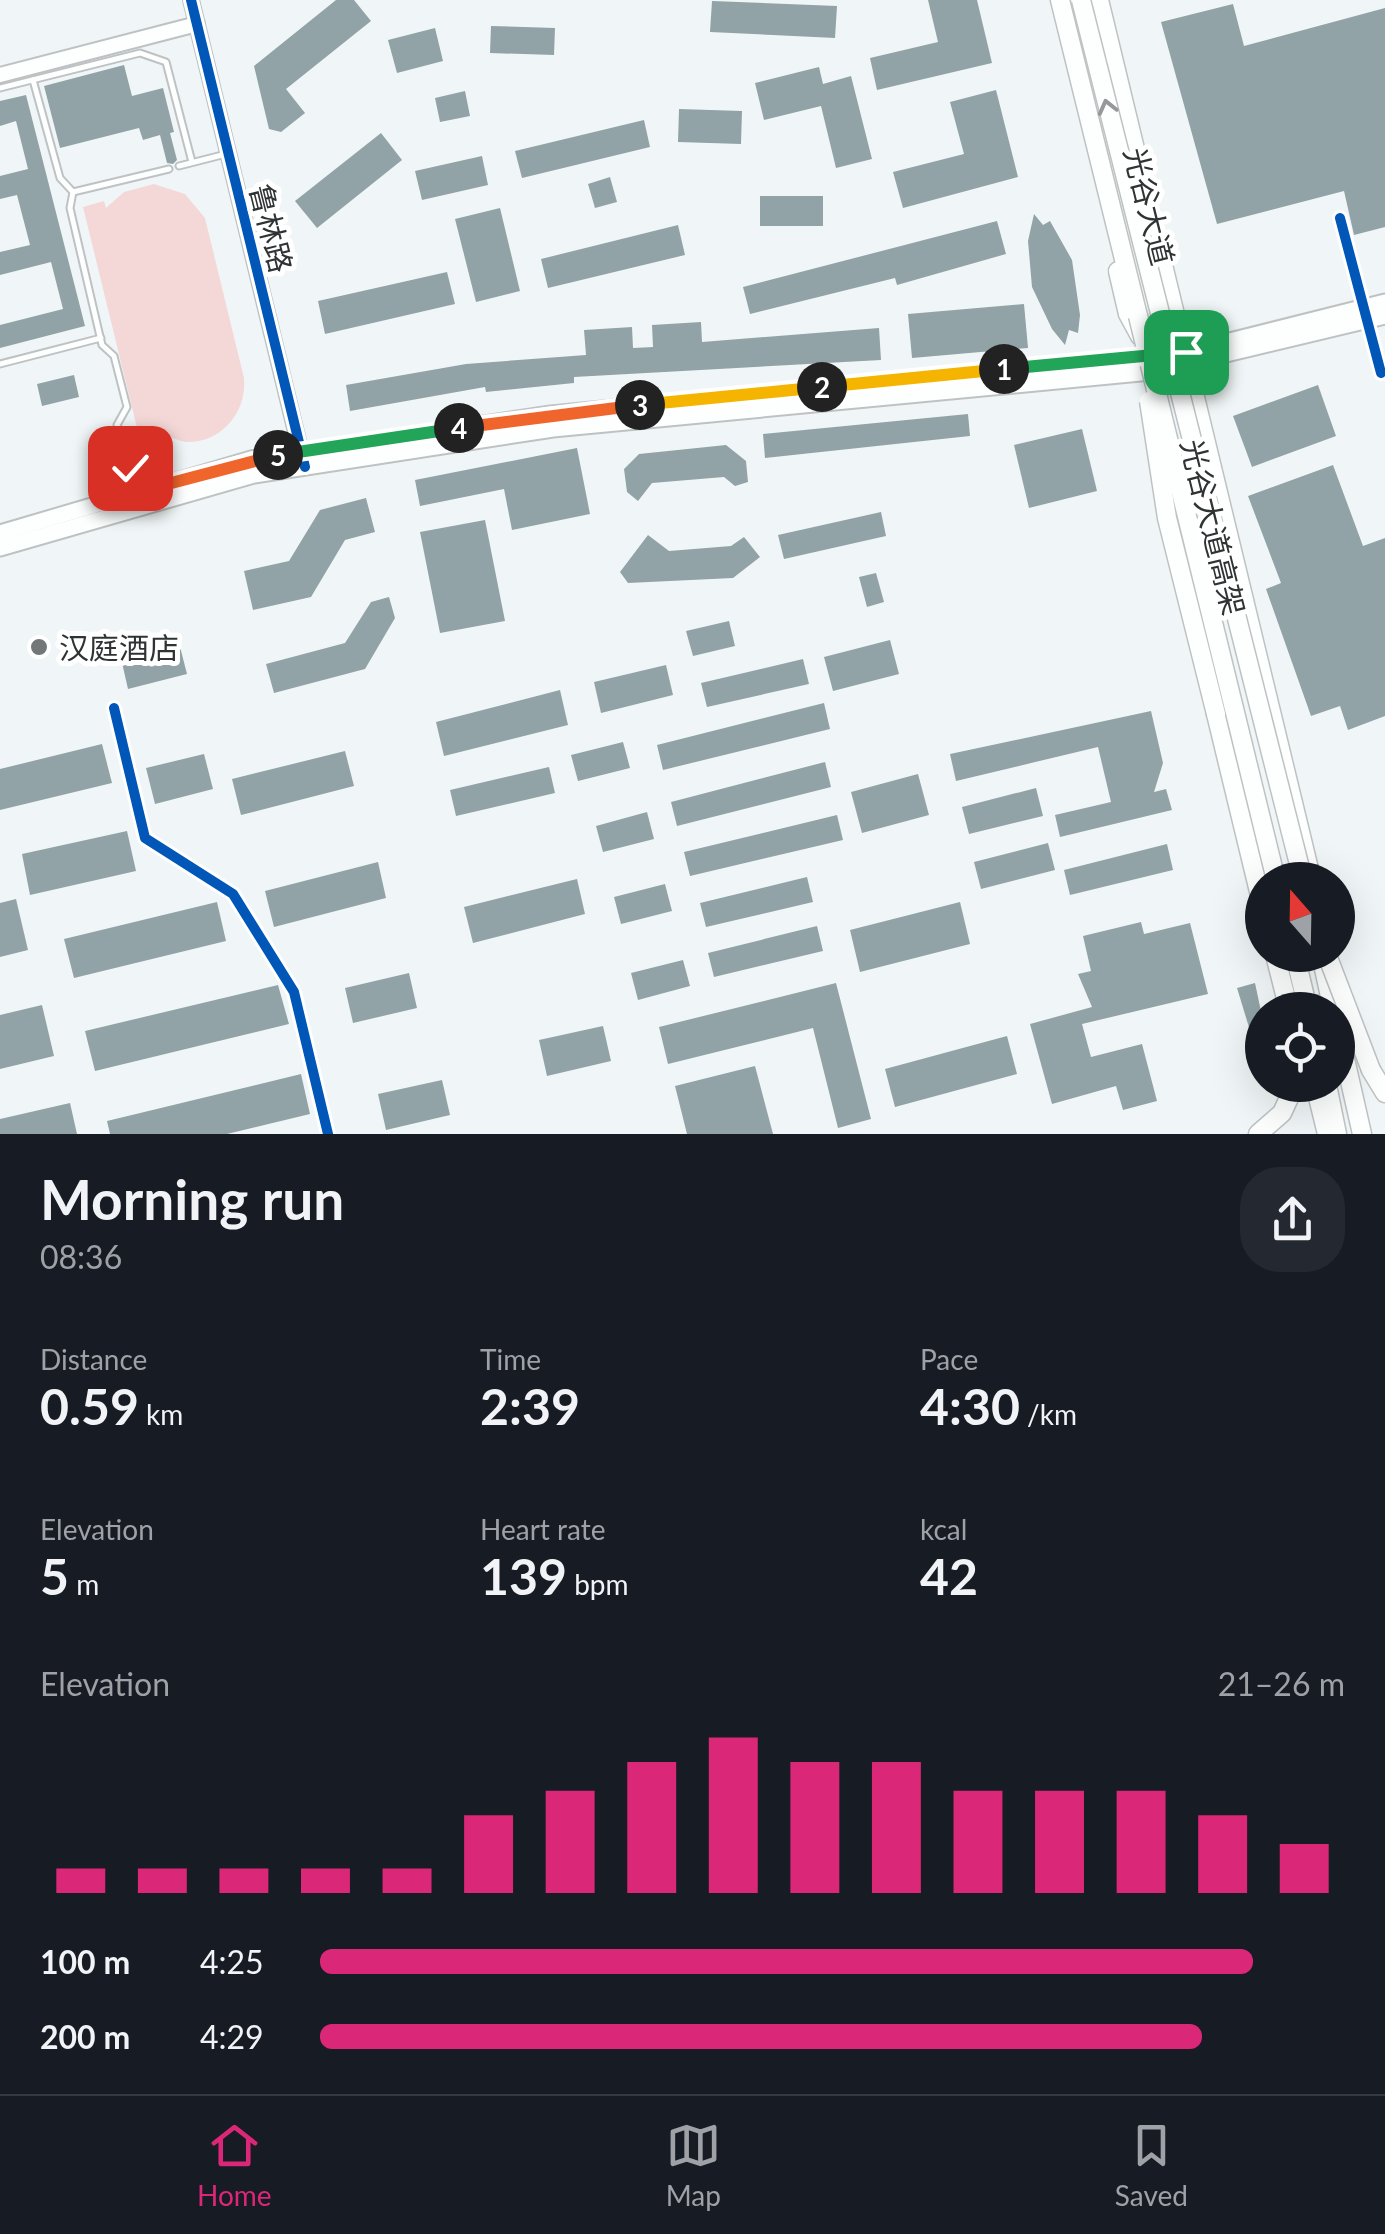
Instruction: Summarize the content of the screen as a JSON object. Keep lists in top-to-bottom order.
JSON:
{
  "streets": {
    "main road": ["光谷大道", "光谷大道高架"],
    "street": ["鲁林路"]
  },
  "places": ["汉庭酒店"],
  "north": "top",
  "page": {
    "pins": [
      "1",
      "2",
      "3",
      "4",
      "5"
    ],
    "heading": ["Morning run", "08:36"],
    "stats": [
      ["Distance", "0.59 km"],
      ["Time", "2:39"],
      ["Pace", "4:30 /km"],
      ["Elevation", "5 m"],
      ["Heart rate", "139 bpm"],
      ["kcal", "42"]
    ],
    "chart": ["Elevation", "21–26 m"],
    "list": [
      {
        "name": "100 m",
        "note": "4:25"
      },
      {
        "name": "200 m",
        "note": "4:29"
      }
    ],
    "tabs": ["Home", "Map", "Saved"]
  }
}
